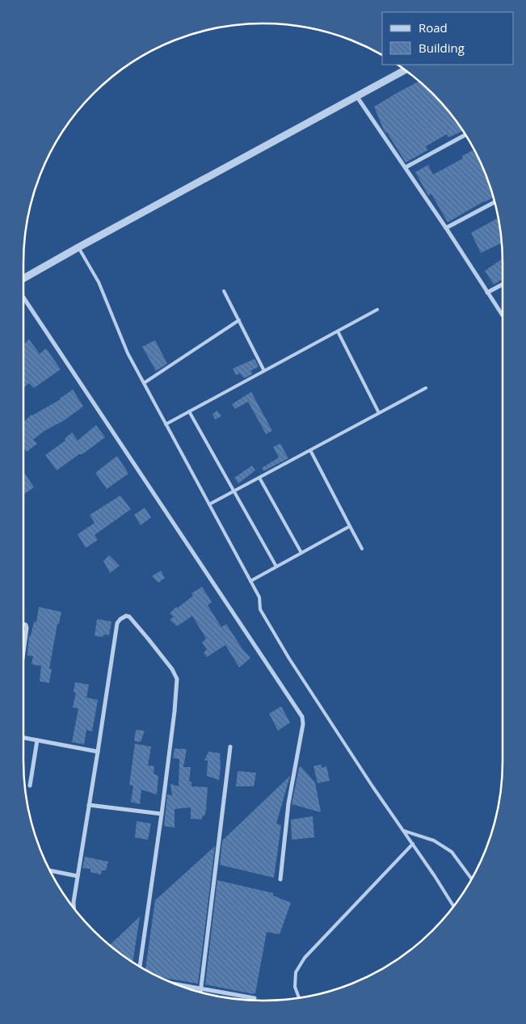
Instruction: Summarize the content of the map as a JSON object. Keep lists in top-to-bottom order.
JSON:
{
  "legend": ["Road", "Building"]
}
